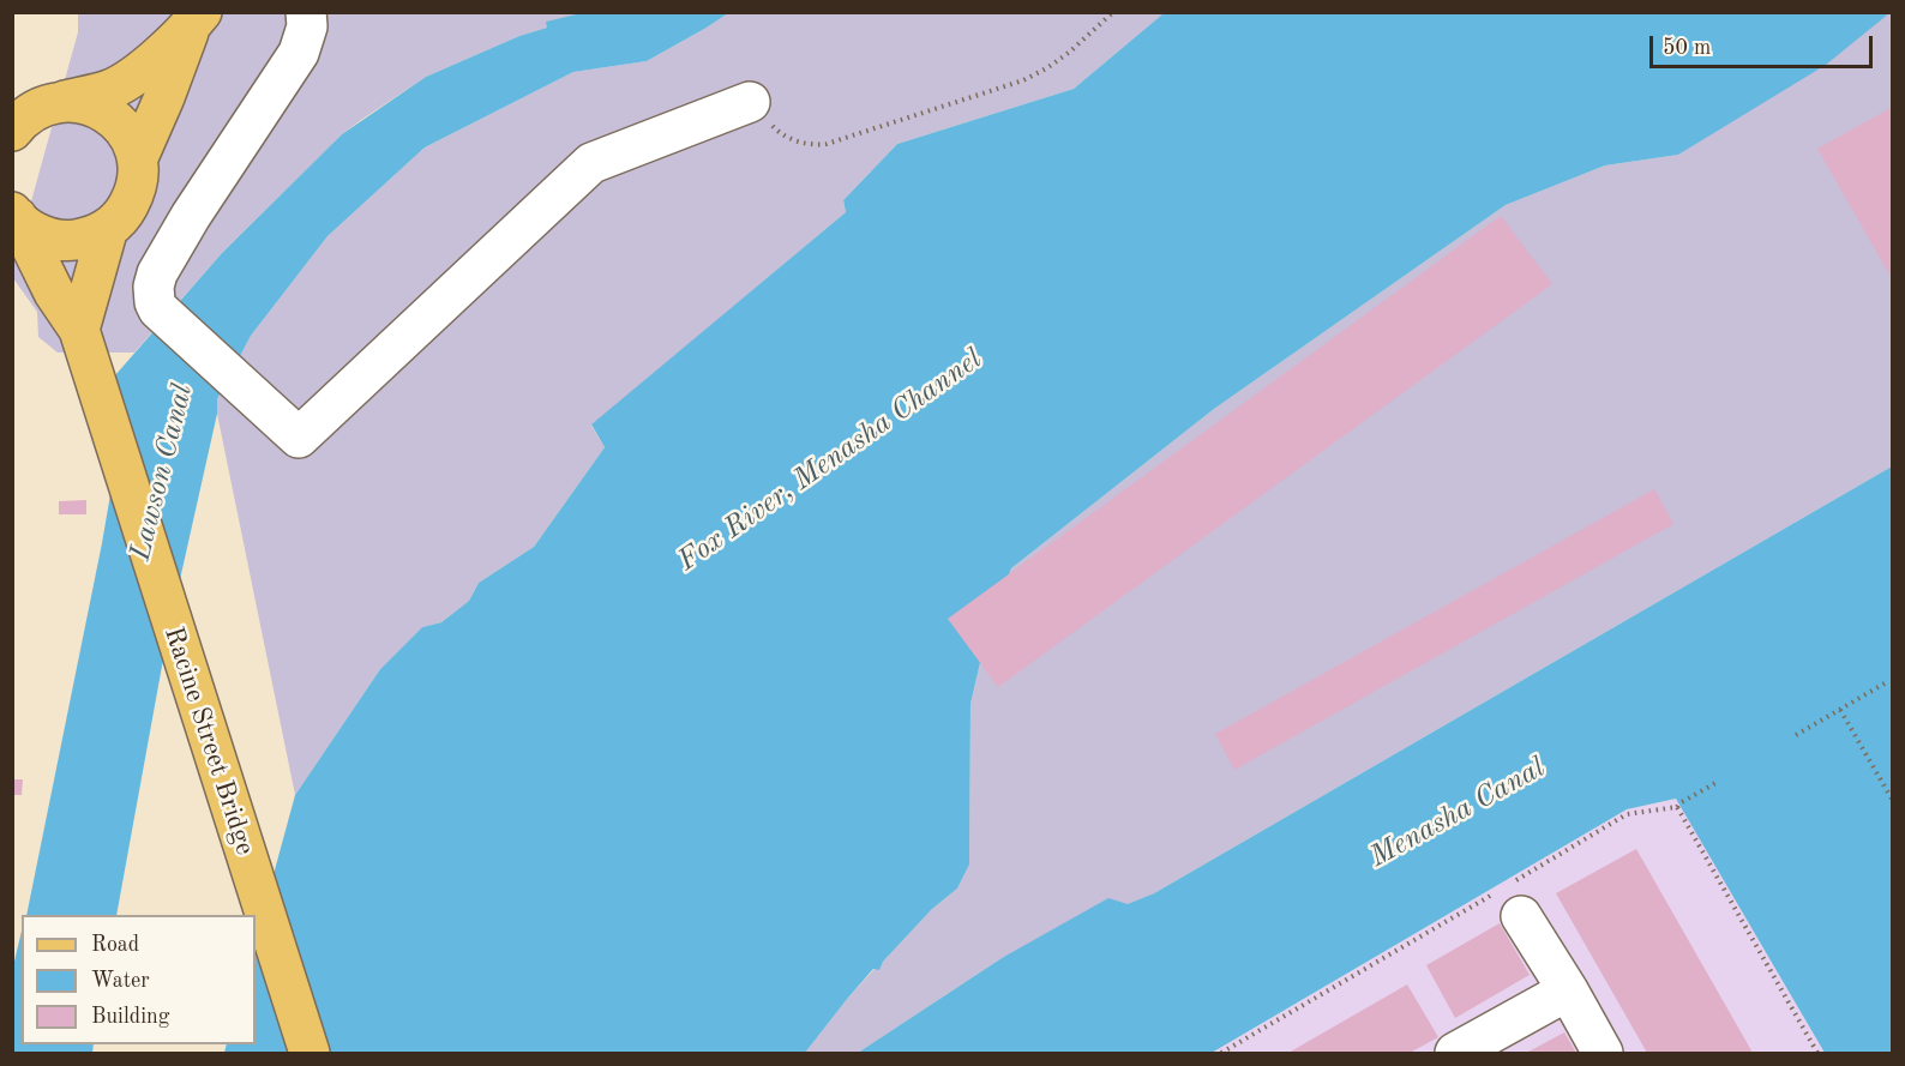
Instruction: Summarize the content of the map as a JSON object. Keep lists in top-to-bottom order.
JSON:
{
  "streets": {
    "main road": ["Racine Street Bridge"]
  },
  "water": ["Fox River, Menasha Channel", "Lawson Canal", "Menasha Canal"],
  "legend": ["Road", "Water", "Building"],
  "scale_bar": "50 m"
}
